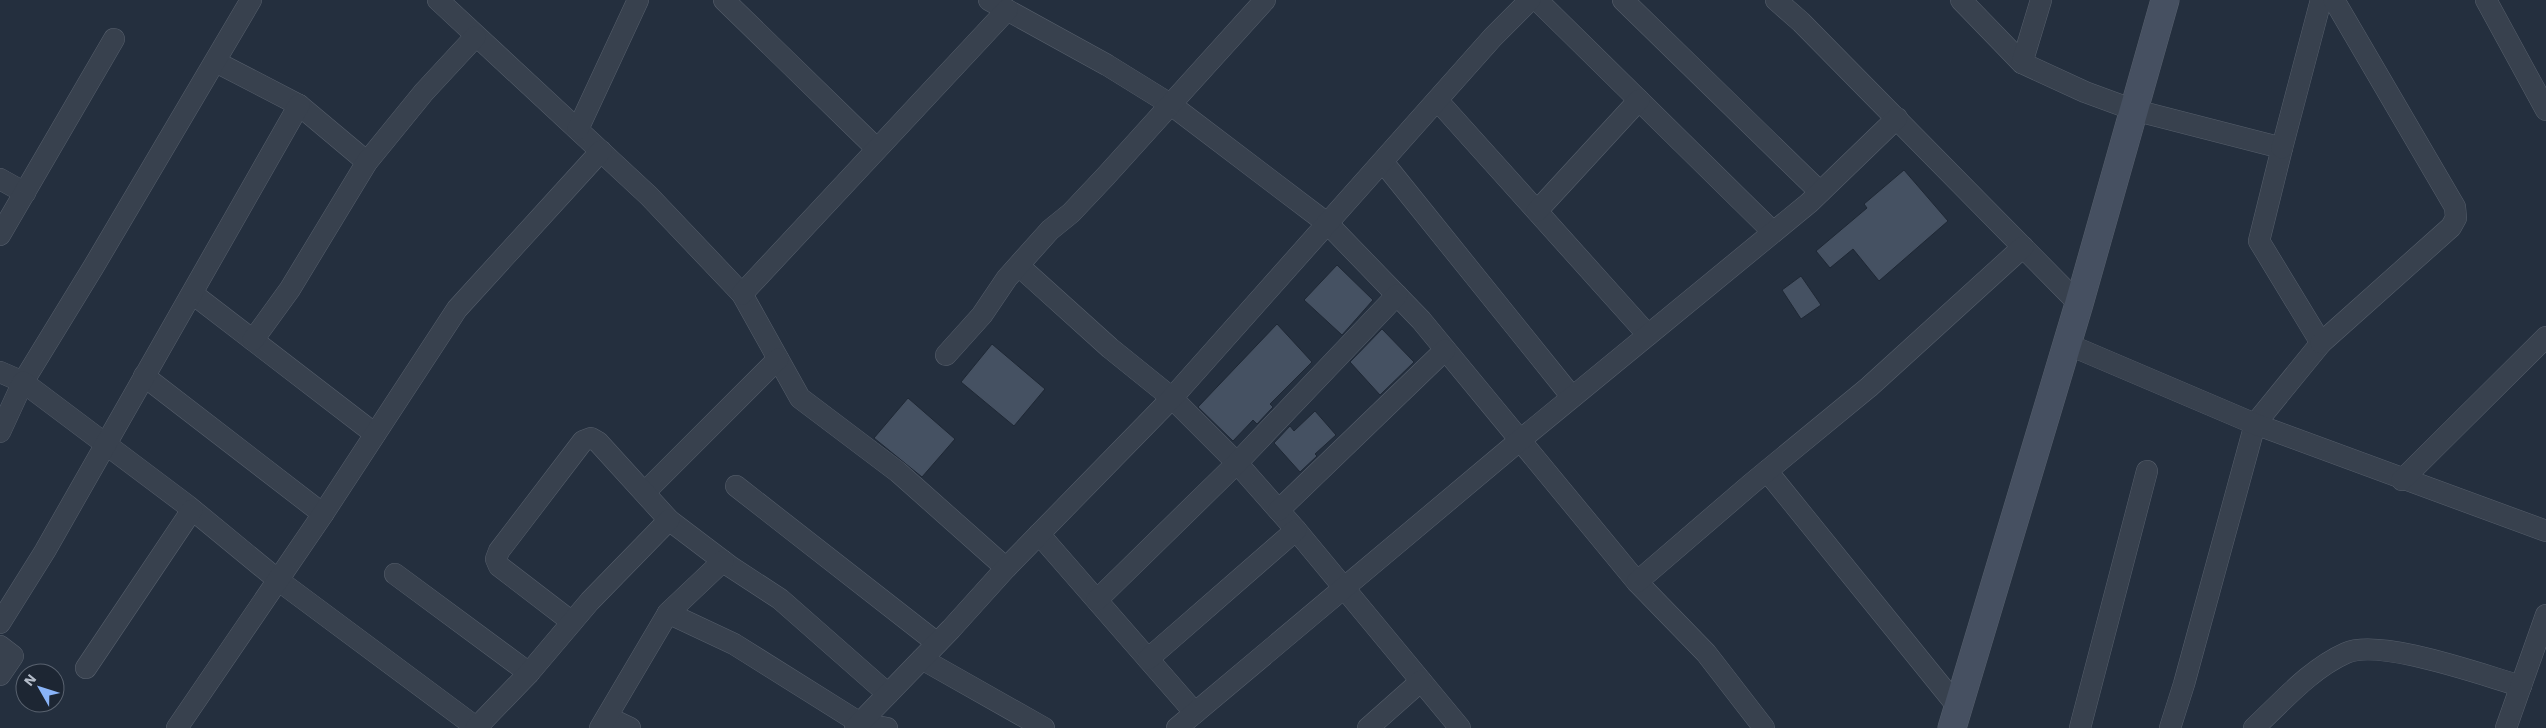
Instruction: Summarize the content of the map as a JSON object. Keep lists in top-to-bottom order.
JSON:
{
  "north": "top left"
}
